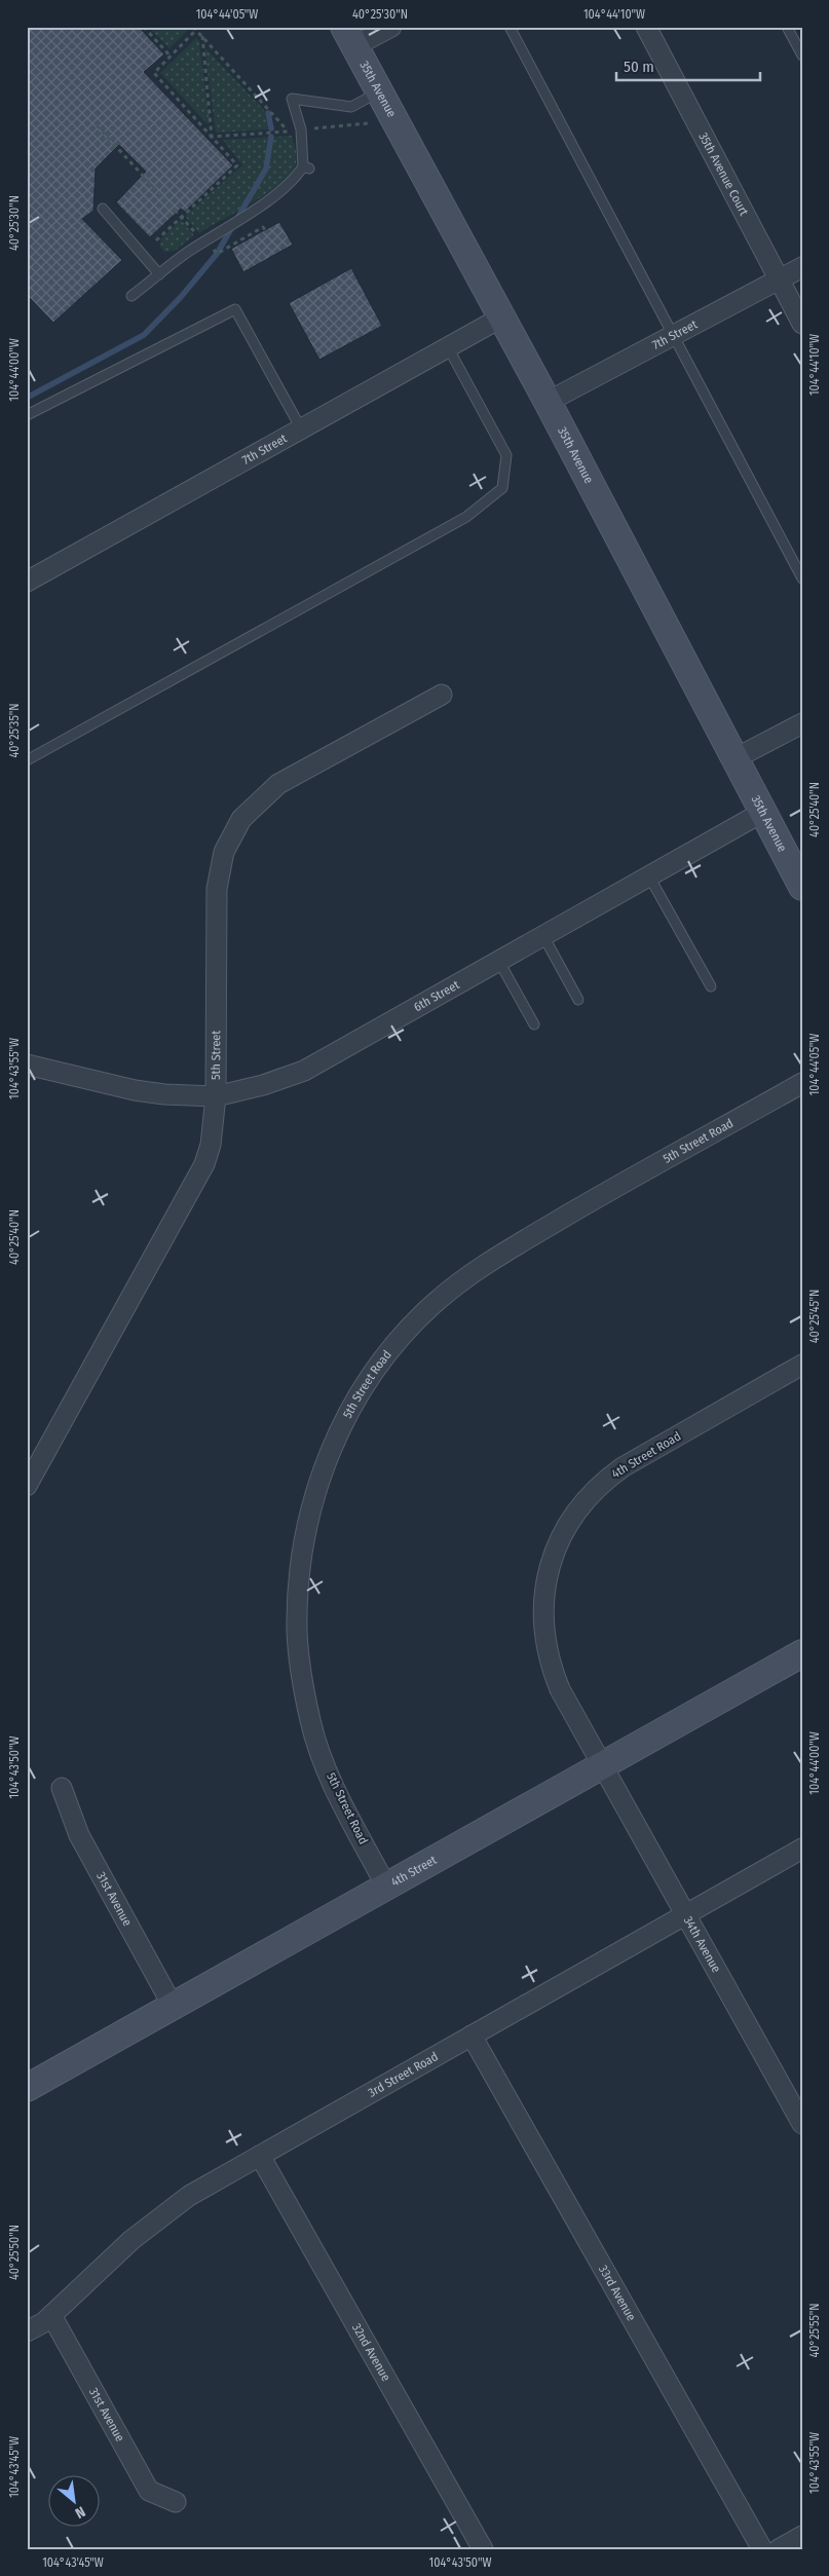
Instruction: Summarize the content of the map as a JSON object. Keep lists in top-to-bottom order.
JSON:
{
  "streets": {
    "main road": ["35th Avenue", "4th Street"],
    "street": [
      "35th Avenue Court",
      "7th Street",
      "6th Street",
      "5th Street",
      "5th Street Road",
      "4th Street Road",
      "31st Avenue",
      "34th Avenue",
      "3rd Street Road",
      "33rd Avenue",
      "32nd Avenue"
    ]
  },
  "crossings": [
    ["35th Avenue", "7th Street"],
    ["35th Avenue", "6th Street"],
    ["35th Avenue Court", "7th Street"],
    ["6th Street", "5th Street"],
    ["5th Street Road", "4th Street"],
    ["4th Street Road", "4th Street"],
    ["4th Street Road", "34th Avenue"],
    ["4th Street", "31st Avenue"],
    ["4th Street", "34th Avenue"],
    ["31st Avenue", "3rd Street Road"],
    ["34th Avenue", "3rd Street Road"],
    ["3rd Street Road", "33rd Avenue"],
    ["3rd Street Road", "32nd Avenue"]
  ],
  "scale_bar": "50 m",
  "north": "bottom right",
  "coordinates": [
    "104°44'05\"W",
    "40°25'30\"N",
    "104°44'10\"W",
    "104°44'00\"W",
    "40°25'35\"N",
    "40°25'40\"N",
    "104°43'55\"W",
    "40°25'45\"N",
    "104°43'50\"W",
    "40°25'50\"N",
    "40°25'55\"N",
    "104°43'45\"W"
  ]
}
